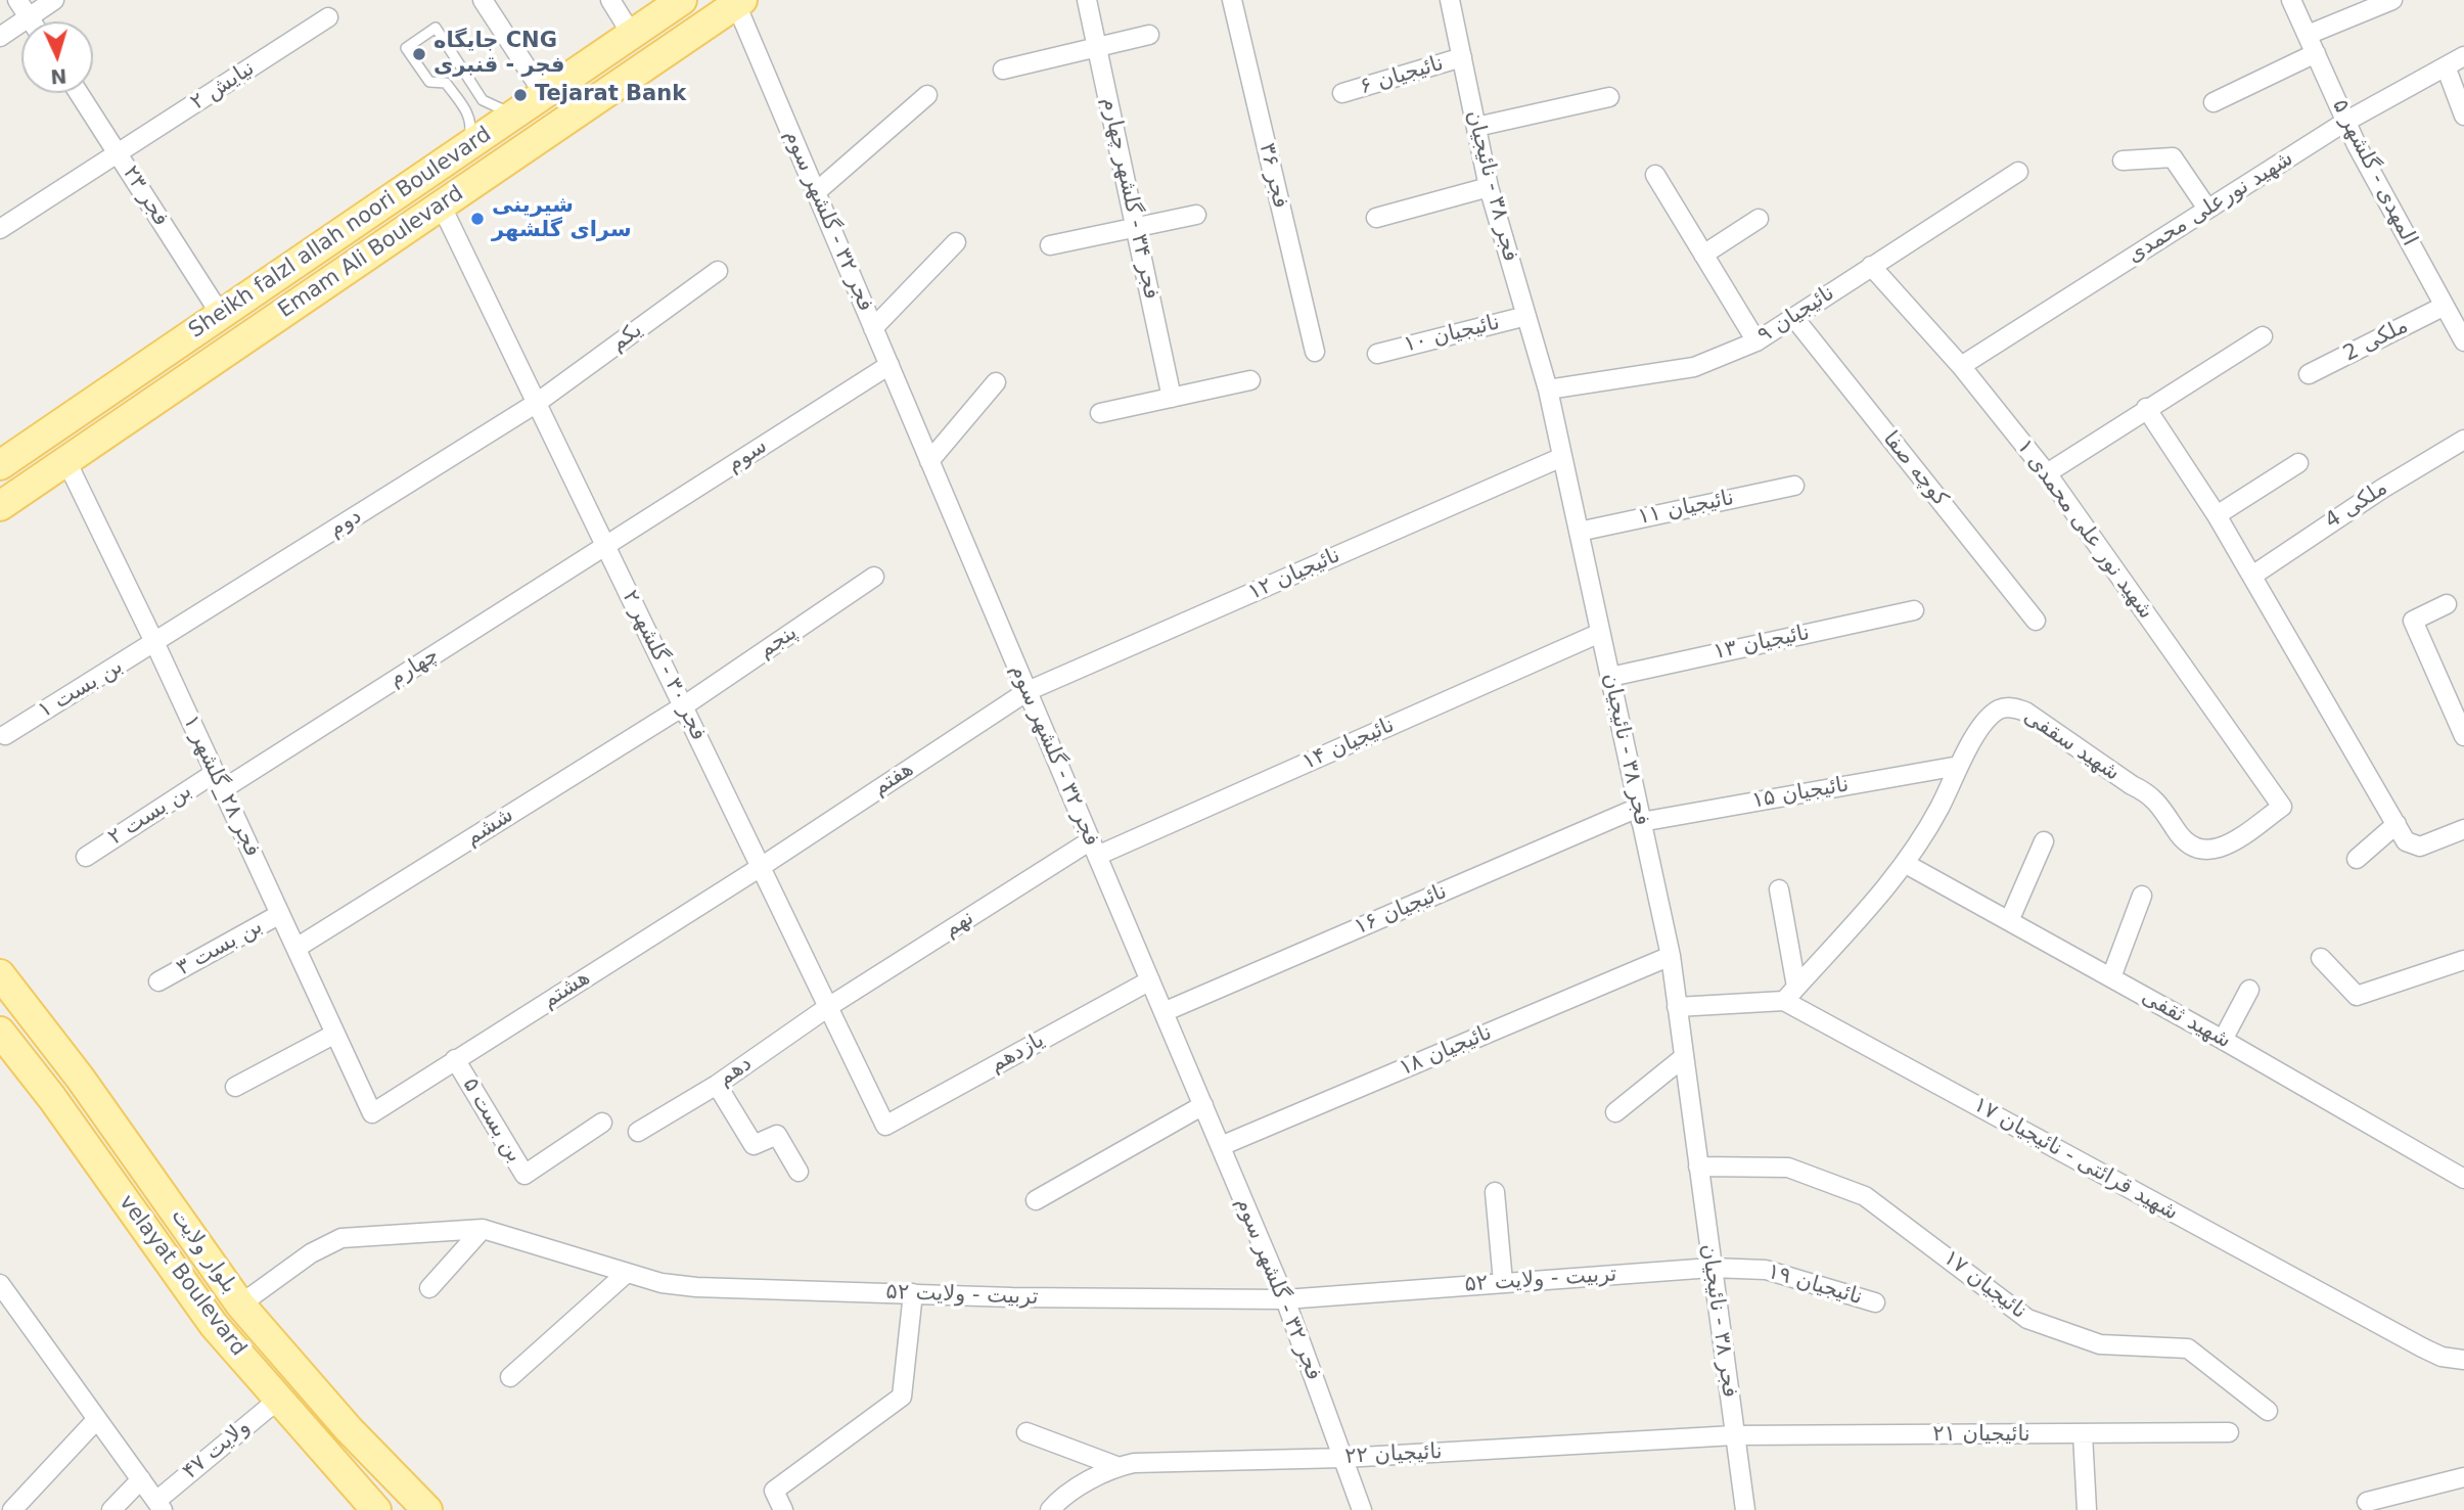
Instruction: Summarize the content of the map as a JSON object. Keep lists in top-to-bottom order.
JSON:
{
  "streets": {
    "main road": [
      "Sheikh falzl allah noori Boulevard",
      "Emam Ali Boulevard",
      "بلوار ولایت",
      "velayat Boulevard"
    ],
    "street": [
      "نائیجیان ۶",
      "نیایش ۲",
      "المهدی - گلشهر ۵",
      "فجر ۳۶",
      "فجر ۳۸ - نائیجیان",
      "فجر ۲۳",
      "فجر ۳۴ - گلشهر چهارم",
      "شهید نورعلی محمدی",
      "فجر ۳۲ - گلشهر سوم",
      "نائیجیان ۹",
      "نائیجیان ۱۰",
      "یکم",
      "ملکی 2",
      "سوم",
      "کوچه صفا",
      "ملکی 4",
      "نائیجیان ۱۱",
      "دوم",
      "شهید نور علی محمدی ۱",
      "نائیجیان ۱۲",
      "پنجم",
      "نائیجیان ۱۳",
      "فجر ۳۰ - گلشهر ۲",
      "چهارم",
      "بن بست ۱",
      "نائیجیان ۱۴",
      "شهید سقفی",
      "هفتم",
      "فجر ۲۸_گلشهر ۱",
      "نائیجیان ۱۵",
      "بن بست ۲",
      "ششم",
      "نائیجیان ۱۶",
      "نهم",
      "بن بست ۳",
      "هشتم",
      "شهید ثقفی",
      "نائیجیان ۱۸",
      "یازدهم",
      "دهم",
      "بن بست ۵",
      "شهید قرائتی - نائیجیان ۱۷",
      "تربیت - ولایت ۵۲",
      "نائیجیان ۱۹",
      "نائیجیان ۱۷",
      "نائیجیان ۲۱",
      "ولایت ۴۷",
      "نائیجیان ۲۲"
    ]
  },
  "crossings": [
    ["نائیجیان ۶", "فجر ۳۸ - نائیجیان"],
    ["نیایش ۲", "فجر ۲۳"],
    ["المهدی - گلشهر ۵", "شهید نورعلی محمدی"],
    ["المهدی - گلشهر ۵", "ملکی 2"],
    ["فجر ۳۸ - نائیجیان", "نائیجیان ۹"],
    ["فجر ۳۸ - نائیجیان", "نائیجیان ۱۰"],
    ["فجر ۳۸ - نائیجیان", "نائیجیان ۱۱"],
    ["فجر ۳۸ - نائیجیان", "نائیجیان ۱۲"],
    ["فجر ۳۸ - نائیجیان", "نائیجیان ۱۳"],
    ["فجر ۳۸ - نائیجیان", "نائیجیان ۱۴"],
    ["فجر ۳۸ - نائیجیان", "نائیجیان ۱۵"],
    ["فجر ۳۸ - نائیجیان", "نائیجیان ۱۶"],
    ["فجر ۳۸ - نائیجیان", "نائیجیان ۱۸"],
    ["فجر ۳۸ - نائیجیان", "تربیت - ولایت ۵۲"],
    ["فجر ۳۸ - نائیجیان", "نائیجیان ۱۹"],
    ["فجر ۳۸ - نائیجیان", "نائیجیان ۱۷"],
    ["فجر ۳۸ - نائیجیان", "نائیجیان ۲۱"],
    ["فجر ۳۸ - نائیجیان", "نائیجیان ۲۲"],
    ["فجر ۲۳", "Sheikh falzl allah noori Boulevard"],
    ["شهید نورعلی محمدی", "شهید نور علی محمدی ۱"],
    ["فجر ۳۲ - گلشهر سوم", "Emam Ali Boulevard"],
    ["فجر ۳۲ - گلشهر سوم", "سوم"],
    ["فجر ۳۲ - گلشهر سوم", "نائیجیان ۱۲"],
    ["فجر ۳۲ - گلشهر سوم", "نائیجیان ۱۴"],
    ["فجر ۳۲ - گلشهر سوم", "هفتم"],
    ["فجر ۳۲ - گلشهر سوم", "نائیجیان ۱۶"],
    ["فجر ۳۲ - گلشهر سوم", "نهم"],
    ["فجر ۳۲ - گلشهر سوم", "نائیجیان ۱۸"],
    ["فجر ۳۲ - گلشهر سوم", "یازدهم"],
    ["فجر ۳۲ - گلشهر سوم", "تربیت - ولایت ۵۲"],
    ["فجر ۳۲ - گلشهر سوم", "نائیجیان ۲۲"],
    ["Emam Ali Boulevard", "فجر ۳۰ - گلشهر ۲"],
    ["Emam Ali Boulevard", "فجر ۲۸_گلشهر ۱"],
    ["نائیجیان ۹", "کوچه صفا"],
    ["نائیجیان ۹", "شهید نور علی محمدی ۱"],
    ["یکم", "دوم"],
    ["یکم", "فجر ۳۰ - گلشهر ۲"],
    ["سوم", "فجر ۳۰ - گلشهر ۲"],
    ["سوم", "چهارم"],
    ["دوم", "فجر ۳۰ - گلشهر ۲"],
    ["دوم", "بن بست ۱"],
    ["دوم", "فجر ۲۸_گلشهر ۱"],
    ["شهید نور علی محمدی ۱", "شهید سقفی"],
    ["نائیجیان ۱۲", "هفتم"],
    ["پنجم", "فجر ۳۰ - گلشهر ۲"],
    ["پنجم", "ششم"],
    ["فجر ۳۰ - گلشهر ۲", "چهارم"],
    ["فجر ۳۰ - گلشهر ۲", "هفتم"],
    ["فجر ۳۰ - گلشهر ۲", "ششم"],
    ["فجر ۳۰ - گلشهر ۲", "نهم"],
    ["فجر ۳۰ - گلشهر ۲", "هشتم"],
    ["فجر ۳۰ - گلشهر ۲", "یازدهم"],
    ["فجر ۳۰ - گلشهر ۲", "دهم"],
    ["چهارم", "فجر ۲۸_گلشهر ۱"],
    ["چهارم", "بن بست ۲"],
    ["بن بست ۱", "فجر ۲۸_گلشهر ۱"],
    ["نائیجیان ۱۴", "نهم"],
    ["شهید سقفی", "نائیجیان ۱۵"],
    ["شهید سقفی", "شهید ثقفی"],
    ["شهید سقفی", "شهید قرائتی - نائیجیان ۱۷"],
    ["هفتم", "هشتم"],
    ["فجر ۲۸_گلشهر ۱", "بن بست ۲"],
    ["فجر ۲۸_گلشهر ۱", "ششم"],
    ["فجر ۲۸_گلشهر ۱", "بن بست ۳"],
    ["فجر ۲۸_گلشهر ۱", "هشتم"],
    ["نائیجیان ۱۵", "نائیجیان ۱۶"],
    ["نهم", "دهم"],
    ["هشتم", "بن بست ۵"],
    ["بلوار ولایت", "تربیت - ولایت ۵۲"],
    ["velayat Boulevard", "ولایت ۴۷"],
    ["تربیت - ولایت ۵۲", "نائیجیان ۱۹"],
    ["نائیجیان ۲۱", "نائیجیان ۲۲"]
  ],
  "places": ["جایگاه CNG فجر - قنبری", "Tejarat Bank", "شیرینی سرای گلشهر"],
  "north": "bottom"
}
